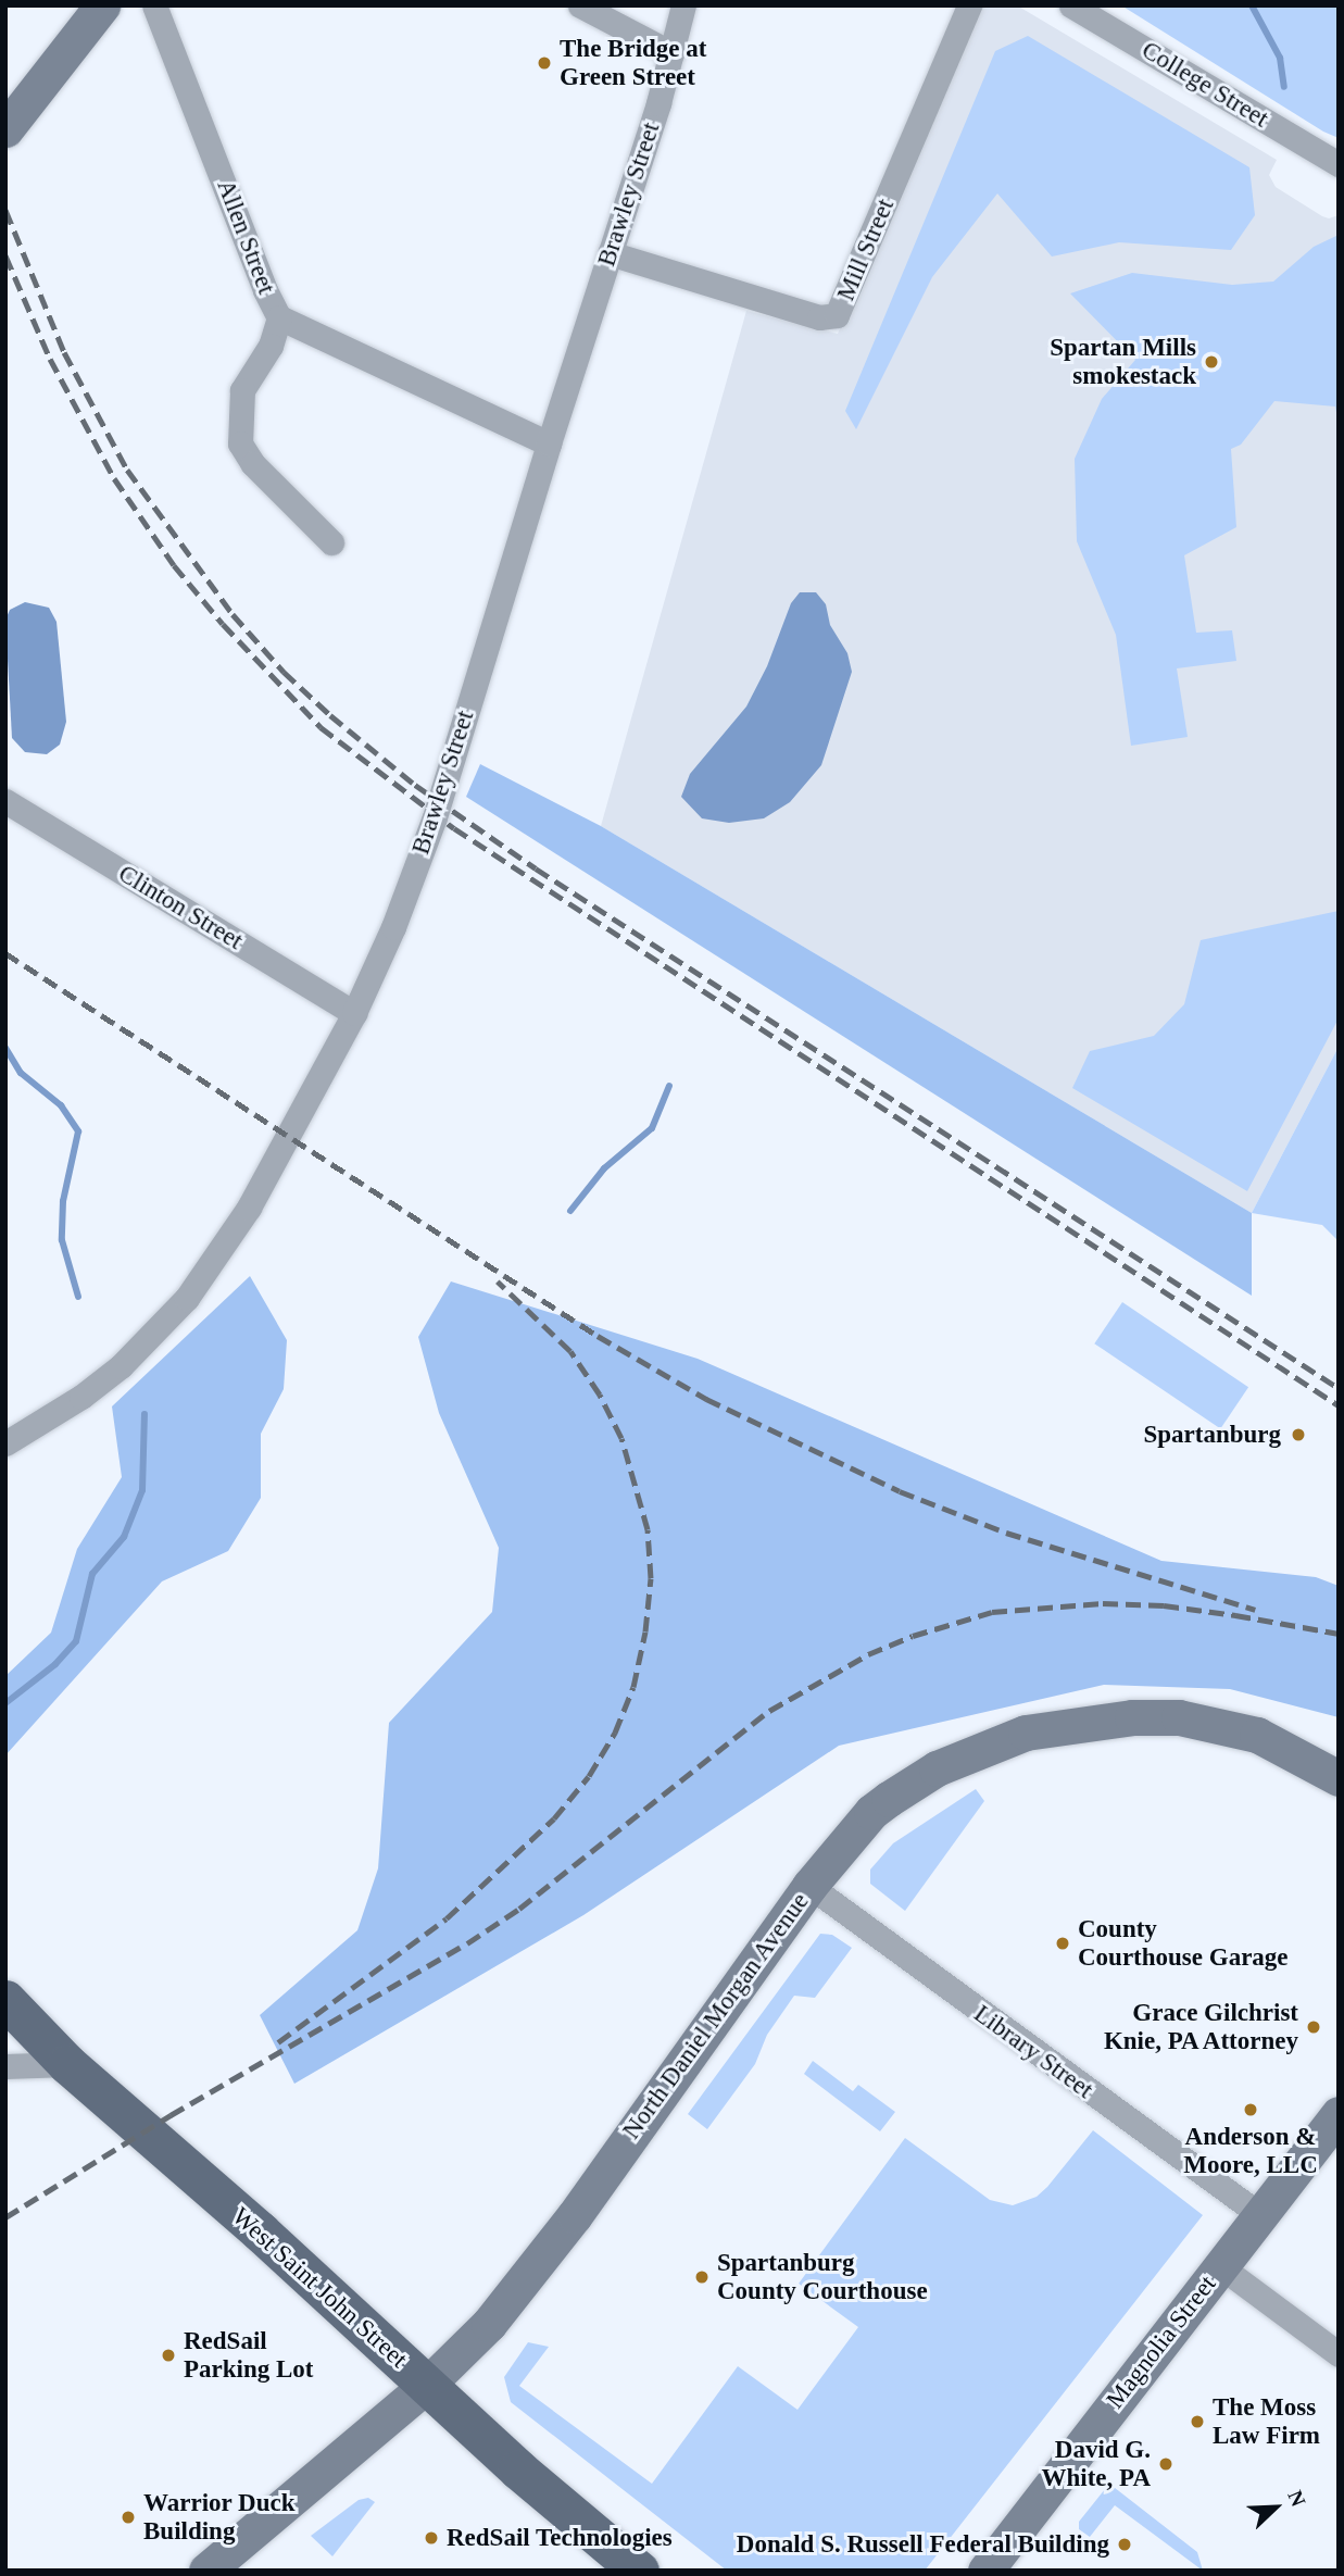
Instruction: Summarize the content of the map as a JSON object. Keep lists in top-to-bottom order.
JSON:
{
  "streets": {
    "main road": ["North Daniel Morgan Avenue", "West Saint John Street", "Magnolia Street"],
    "street": [
      "College Street",
      "Brawley Street",
      "Allen Street",
      "Mill Street",
      "Clinton Street",
      "Library Street"
    ]
  },
  "crossings": [
    ["Brawley Street", "Allen Street"],
    ["Brawley Street", "Mill Street"],
    ["Brawley Street", "Clinton Street"],
    ["North Daniel Morgan Avenue", "Library Street"],
    ["North Daniel Morgan Avenue", "West Saint John Street"],
    ["Library Street", "Magnolia Street"]
  ],
  "places": [
    "The Bridge at Green Street",
    "Spartan Mills smokestack",
    "Spartanburg",
    "County Courthouse Garage",
    "Grace Gilchrist Knie, PA Attorney",
    "Anderson & Moore, LLC",
    "Spartanburg County Courthouse",
    "RedSail Parking Lot",
    "The Moss Law Firm",
    "David G. White, PA",
    "Warrior Duck Building",
    "RedSail Technologies",
    "Donald S. Russell Federal Building"
  ],
  "north": "top right"
}
